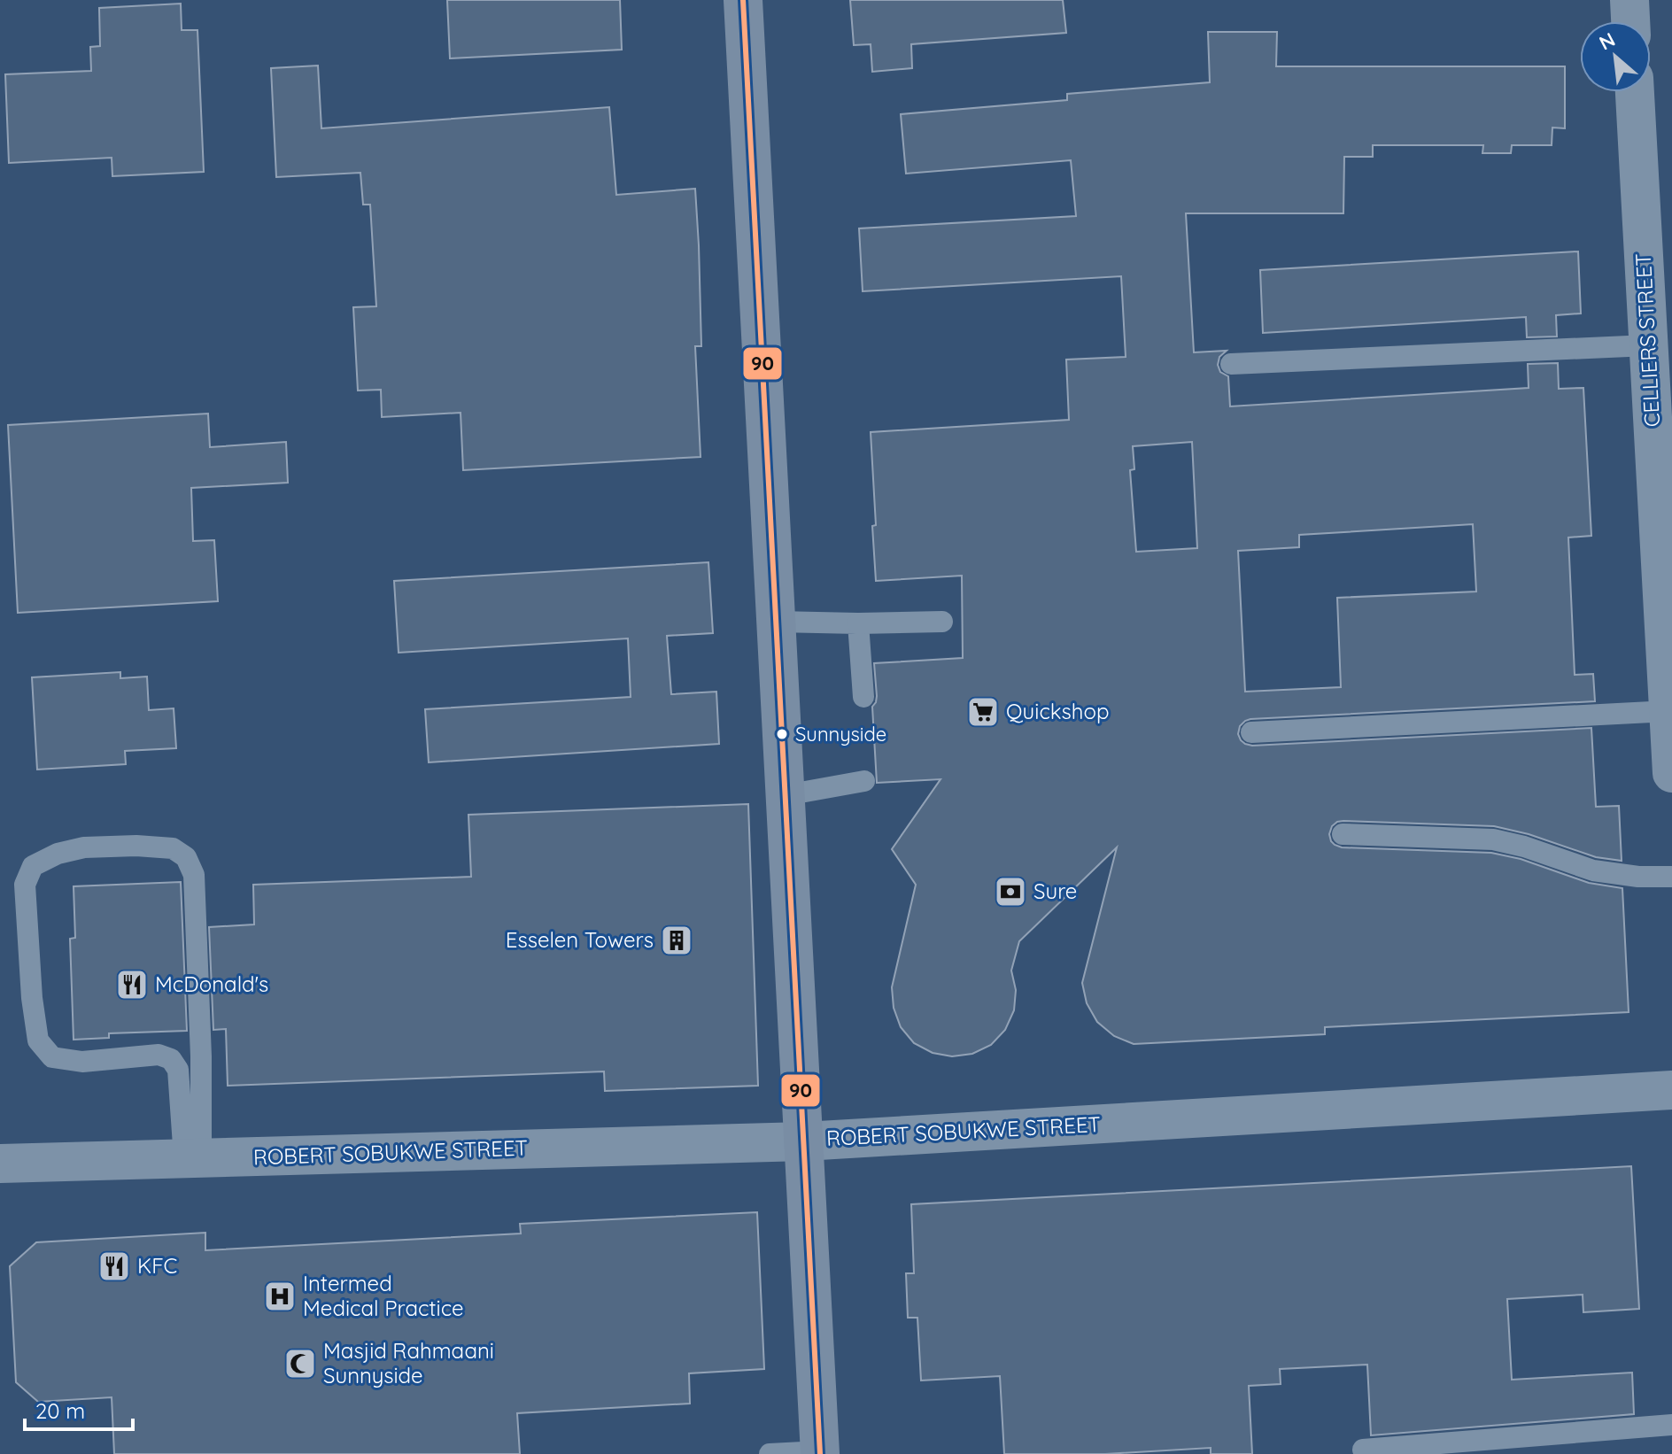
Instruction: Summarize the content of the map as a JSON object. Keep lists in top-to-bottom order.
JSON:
{
  "streets": {
    "street": ["CELLIERS STREET", "ROBERT SOBUKWE STREET"]
  },
  "places": {
    "supermarket": ["Quickshop"],
    "other": ["Sunnyside"],
    "bank": ["Sure"],
    "building": ["Esselen Towers"],
    "restaurant": ["McDonald's", "KFC"],
    "hospital": ["Intermed Medical Practice"],
    "mosque": ["Masjid Rahmaani Sunnyside"]
  },
  "lines": ["transit line 90"],
  "scale_bar": "20 m",
  "north": "top left"
}
